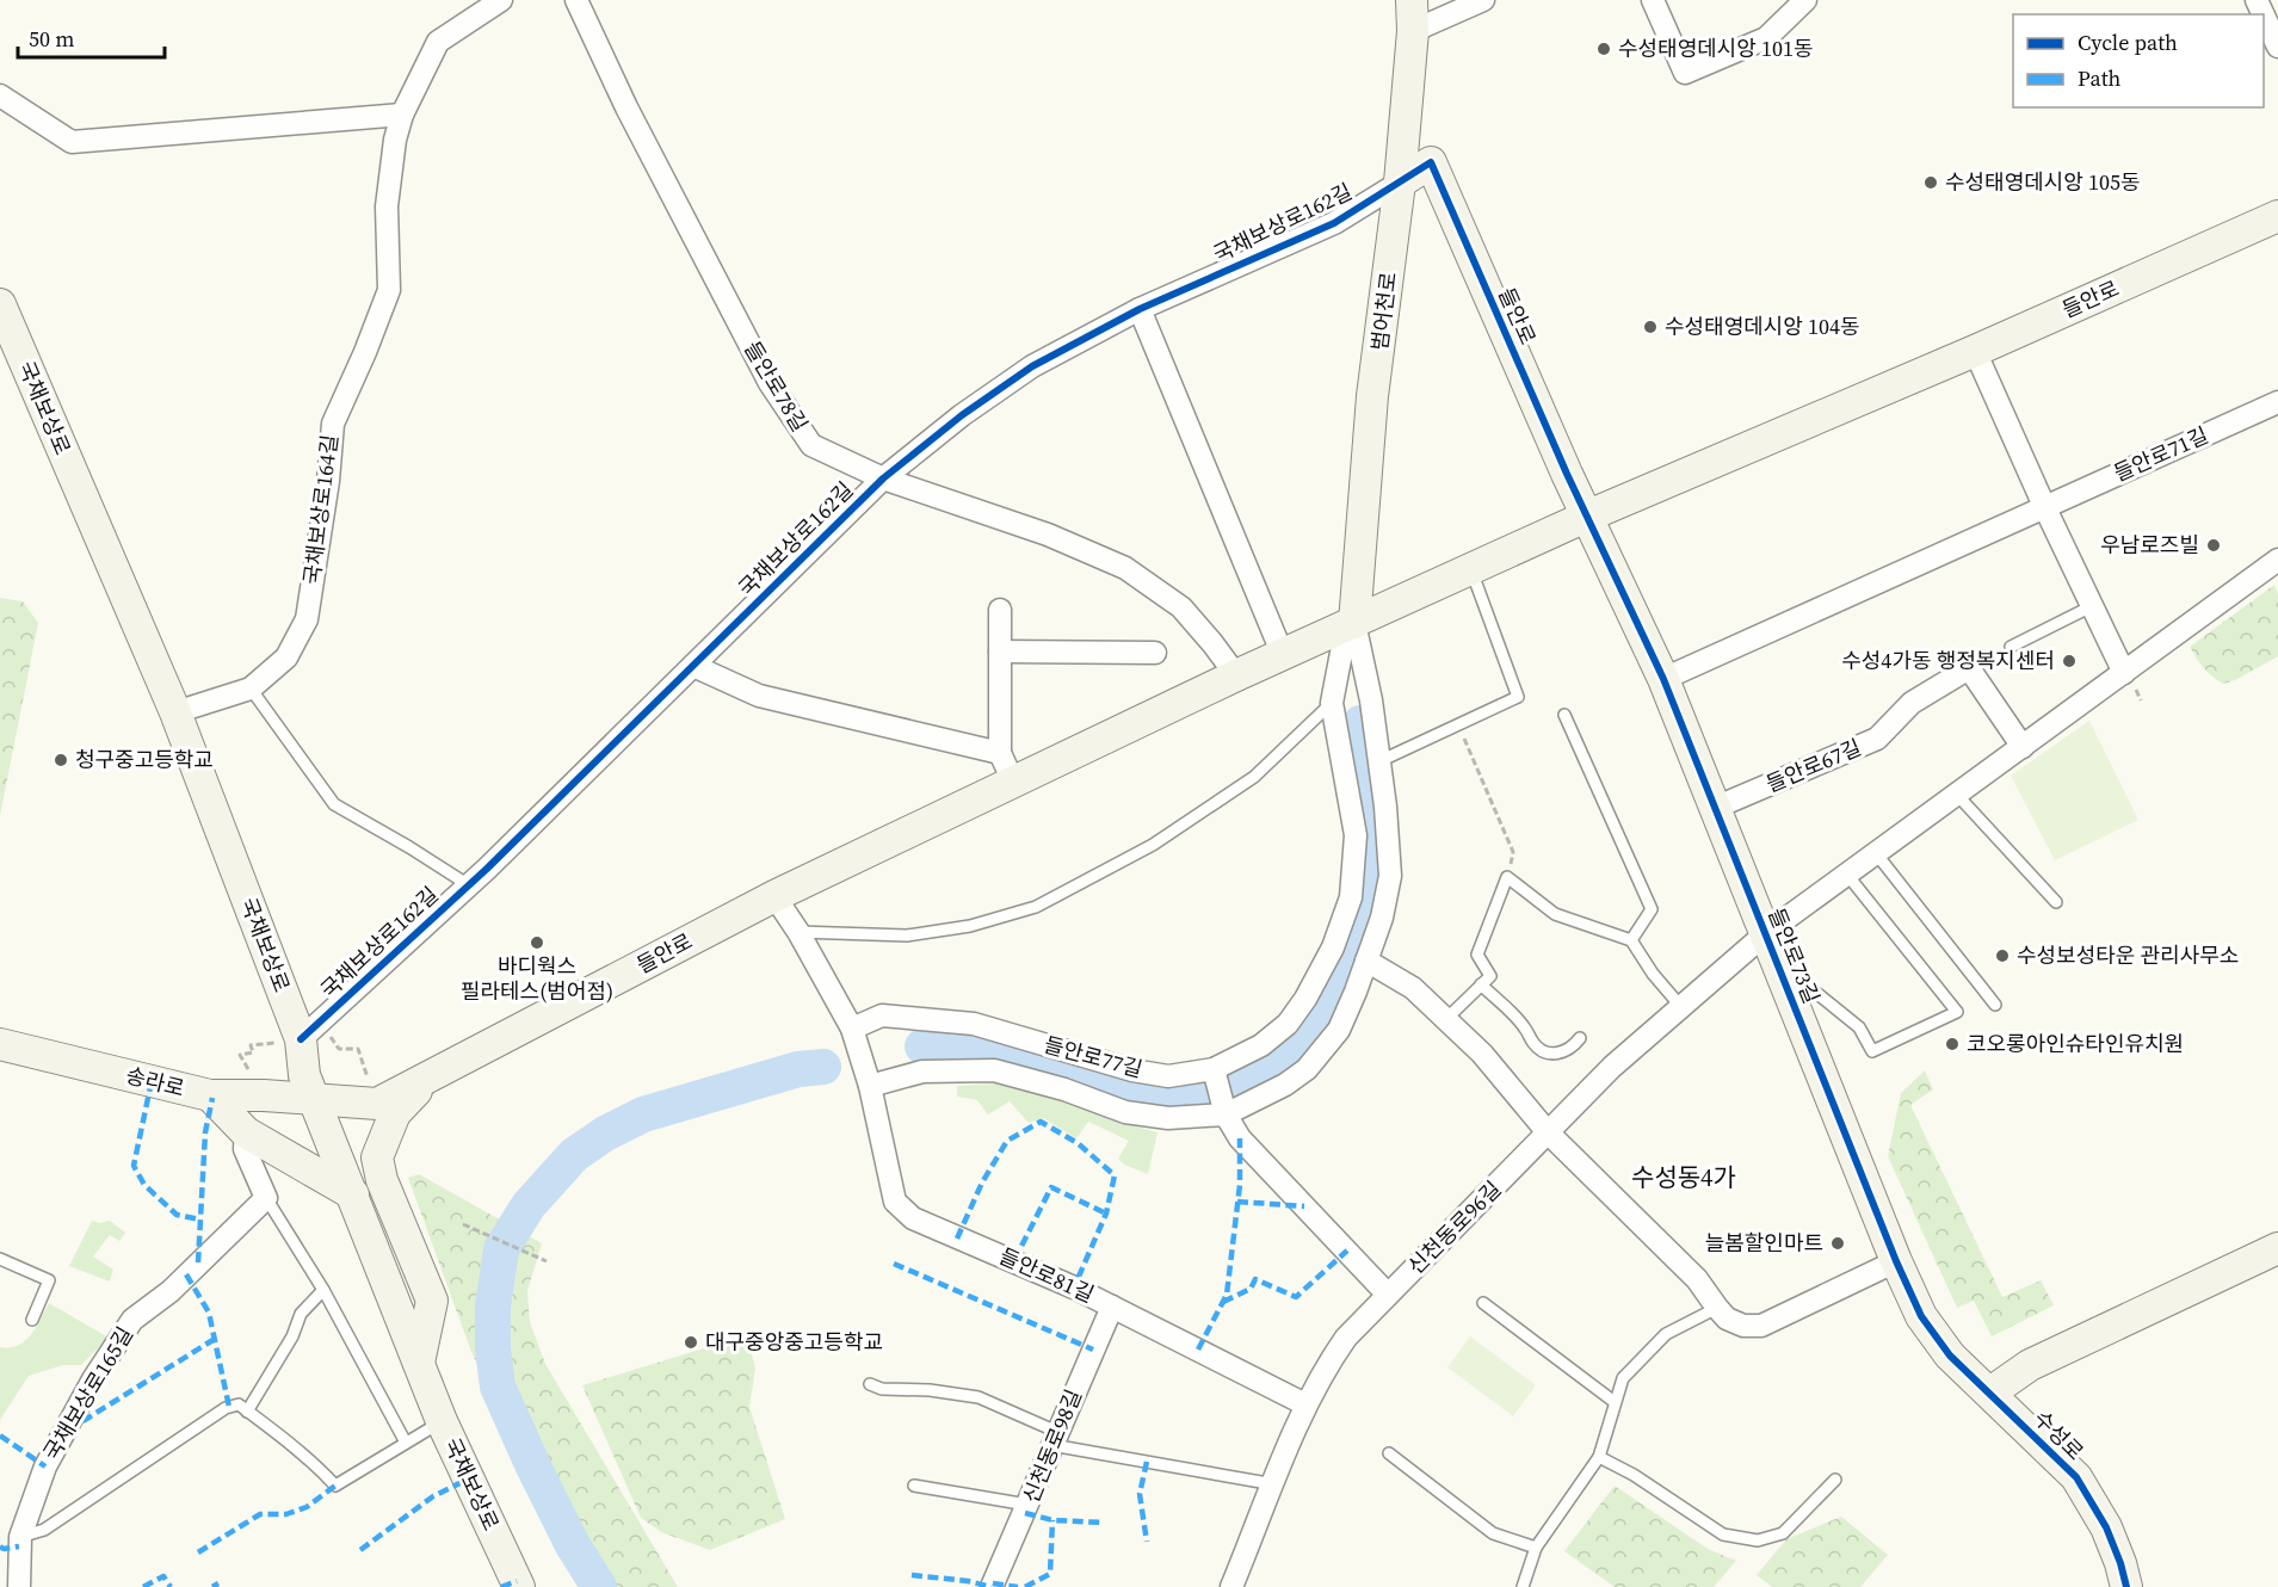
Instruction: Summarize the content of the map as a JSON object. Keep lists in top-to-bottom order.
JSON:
{
  "streets": {
    "main road": [
      "들안로",
      "범어천로",
      "국채보상로",
      "들안로73길",
      "송라로",
      "수성로"
    ],
    "street": [
      "국채보상로162길",
      "들안로78길",
      "들안로71길",
      "국채보상로164길",
      "들안로67길",
      "들안로77길",
      "신천동로96길",
      "들안로81길",
      "국채보상로165길",
      "신천동로98길"
    ]
  },
  "crossings": [
    ["국채보상로162길", "들안로"],
    ["국채보상로162길", "범어천로"],
    ["국채보상로162길", "들안로78길"],
    ["국채보상로162길", "국채보상로"],
    ["들안로", "범어천로"],
    ["들안로", "들안로78길"],
    ["들안로", "국채보상로"],
    ["들안로", "들안로73길"],
    ["들안로", "들안로77길"],
    ["들안로", "송라로"],
    ["범어천로", "들안로77길"],
    ["국채보상로", "국채보상로164길"],
    ["국채보상로", "송라로"],
    ["들안로67길", "들안로73길"],
    ["들안로73길", "신천동로96길"],
    ["들안로73길", "수성로"],
    ["들안로77길", "들안로81길"],
    ["신천동로96길", "들안로81길"],
    ["들안로81길", "신천동로98길"]
  ],
  "districts": ["수성동4가"],
  "places": [
    "수성태영데시앙 101동",
    "수성태영데시앙 105동",
    "수성태영데시앙 104동",
    "우남로즈빌",
    "수성4가동 행정복지센터",
    "청구중고등학교",
    "바디웍스 필라테스(범어점)",
    "수성보성타운 관리사무소",
    "코오롱아인슈타인유치원",
    "늘봄할인마트",
    "대구중앙중고등학교"
  ],
  "legend": ["Cycle path", "Path"],
  "scale_bar": "50 m"
}
